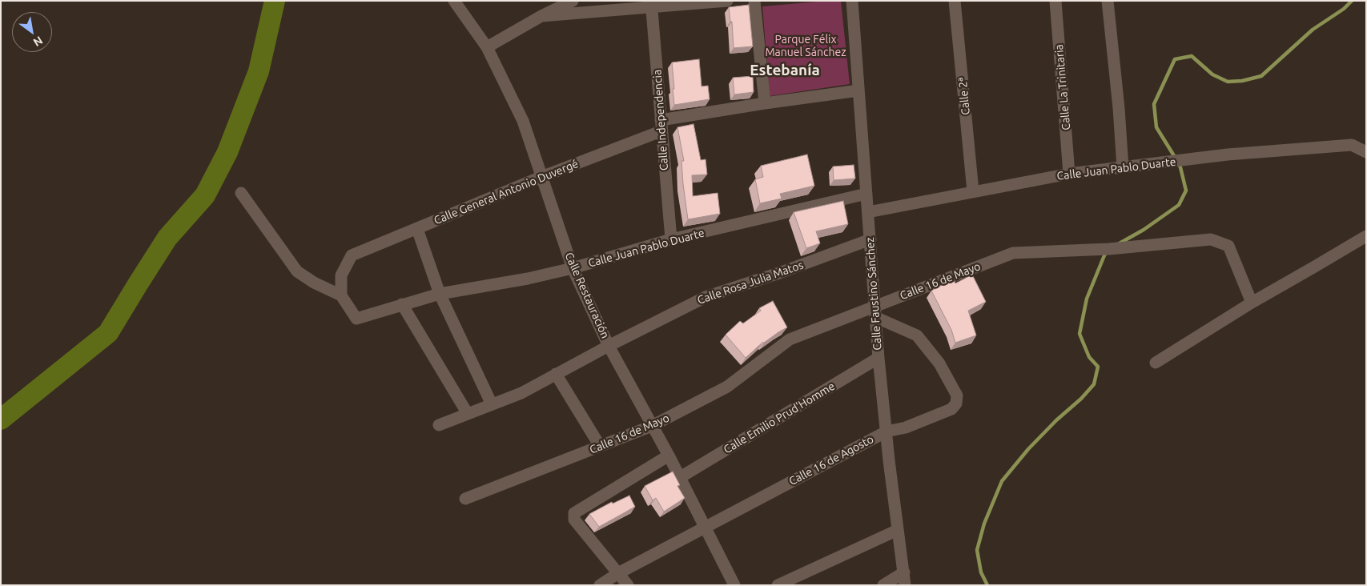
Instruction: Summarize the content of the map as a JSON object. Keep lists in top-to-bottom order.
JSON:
{
  "streets": {
    "street": [
      "Calle La Trinitaria",
      "Calle 2ª",
      "Calle Independencia",
      "Calle Juan Pablo Duarte",
      "Calle General Antonio Duvergé",
      "Calle 16 de Mayo",
      "Calle Rosa Julia Matos",
      "Calle Faustino Sánchez",
      "Calle Restauración",
      "Calle Emilio Prud'Homme",
      "Calle 16 de Agosto"
    ]
  },
  "crossings": [
    ["Calle La Trinitaria", "Calle Juan Pablo Duarte"],
    ["Calle 2ª", "Calle Juan Pablo Duarte"],
    ["Calle Independencia", "Calle Juan Pablo Duarte"],
    ["Calle Independencia", "Calle General Antonio Duvergé"],
    ["Calle Juan Pablo Duarte", "Calle General Antonio Duvergé"],
    ["Calle Juan Pablo Duarte", "Calle Faustino Sánchez"],
    ["Calle Juan Pablo Duarte", "Calle Restauración"],
    ["Calle General Antonio Duvergé", "Calle Faustino Sánchez"],
    ["Calle General Antonio Duvergé", "Calle Restauración"],
    ["Calle 16 de Mayo", "Calle Faustino Sánchez"],
    ["Calle 16 de Mayo", "Calle Restauración"],
    ["Calle 16 de Mayo", "Calle 16 de Agosto"],
    ["Calle Rosa Julia Matos", "Calle Faustino Sánchez"],
    ["Calle Rosa Julia Matos", "Calle Restauración"],
    ["Calle Faustino Sánchez", "Calle Emilio Prud'Homme"],
    ["Calle Faustino Sánchez", "Calle 16 de Agosto"],
    ["Calle Restauración", "Calle Emilio Prud'Homme"],
    ["Calle Restauración", "Calle 16 de Agosto"]
  ],
  "districts": ["Estebanía"],
  "parks": ["Parque Félix Manuel Sánchez"],
  "north": "bottom right"
}
